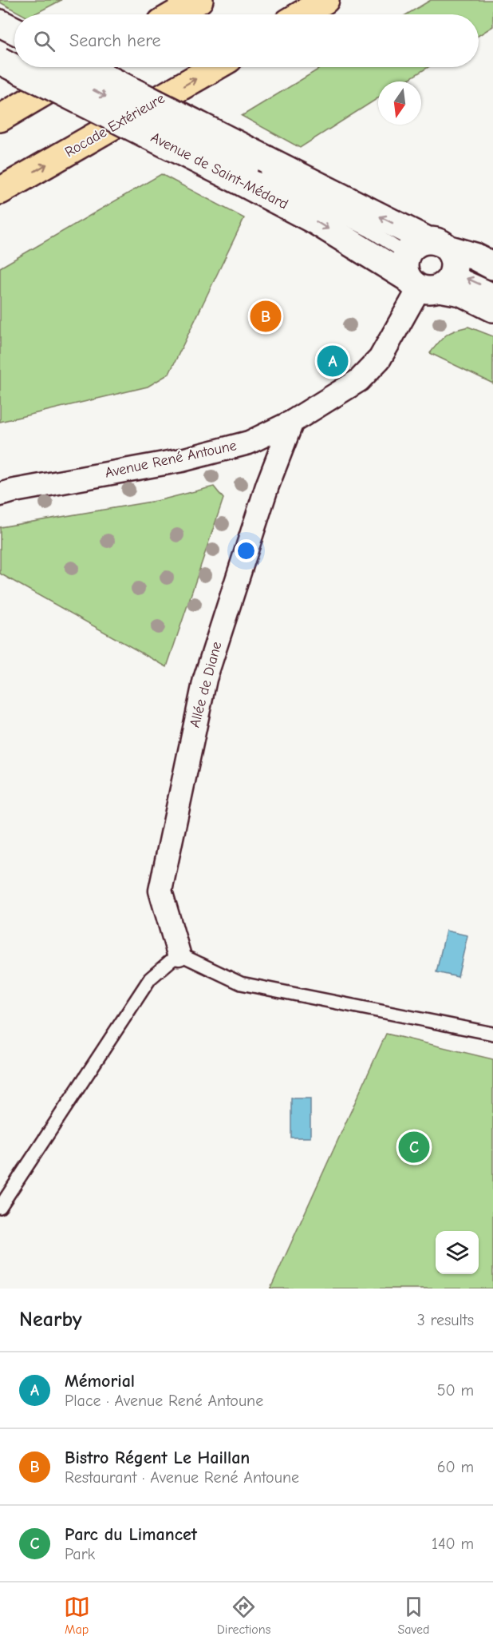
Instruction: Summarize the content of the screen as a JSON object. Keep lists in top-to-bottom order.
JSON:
{
  "streets": {
    "highway": ["Rocade Extérieure"],
    "main road": ["Avenue de Saint-Médard"],
    "street": ["Avenue René Antoune", "Allée de Diane"]
  },
  "crossings": [
    ["Avenue de Saint-Médard", "Avenue René Antoune"],
    ["Avenue René Antoune", "Allée de Diane"]
  ],
  "north": "bottom",
  "page": {
    "search": "Search here",
    "pins": ["B", "A", "C"],
    "heading": ["Nearby", "3 results"],
    "list": [
      {
        "mark": "A",
        "name": "Mémorial",
        "note": "Place · Avenue René Antoune",
        "value": "50 m"
      },
      {
        "mark": "B",
        "name": "Bistro Régent Le Haillan",
        "note": "Restaurant · Avenue René Antoune",
        "value": "60 m"
      },
      {
        "mark": "C",
        "name": "Parc du Limancet",
        "note": "Park",
        "value": "140 m"
      }
    ],
    "nav": ["Map", "Directions", "Saved"]
  }
}
